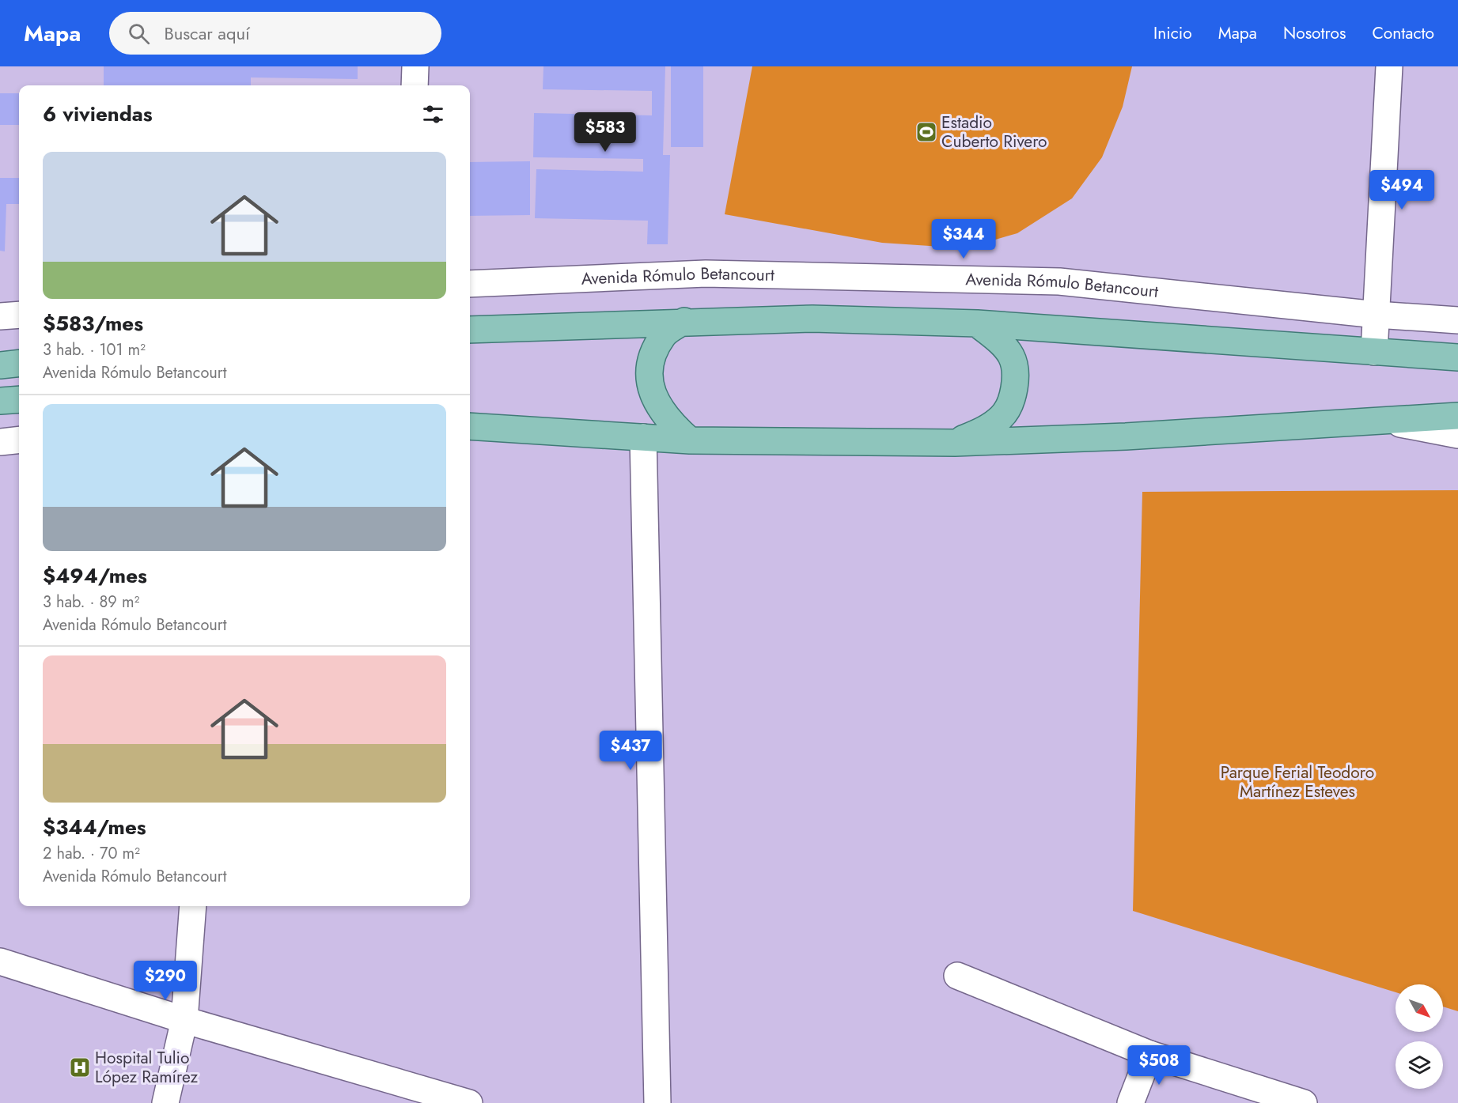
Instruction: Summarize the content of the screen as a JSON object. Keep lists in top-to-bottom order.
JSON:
{
  "streets": {
    "street": ["Avenida Rómulo Betancourt"]
  },
  "parks": ["Parque Ferial Teodoro Martínez Esteves"],
  "places": {
    "sports": ["Estadio Cuberto Rivero"],
    "hospital": ["Hospital Tulio López Ramírez"]
  },
  "north": "bottom right",
  "page": {
    "header": "Mapa",
    "search": "Buscar aquí",
    "nav": [
      "Inicio",
      "Mapa",
      "Nosotros",
      "Contacto"
    ],
    "heading": "6 viviendas",
    "price": [
      "$583",
      "$494",
      "$344",
      "$437",
      "$290",
      "$508"
    ],
    "list": [
      {
        "name": "$583/mes",
        "note": "3 hab. · 101 m² · Avenida Rómulo Betancourt"
      },
      {
        "name": "$494/mes",
        "note": "3 hab. · 89 m² · Avenida Rómulo Betancourt"
      },
      {
        "name": "$344/mes",
        "note": "2 hab. · 70 m² · Avenida Rómulo Betancourt"
      }
    ]
  }
}
